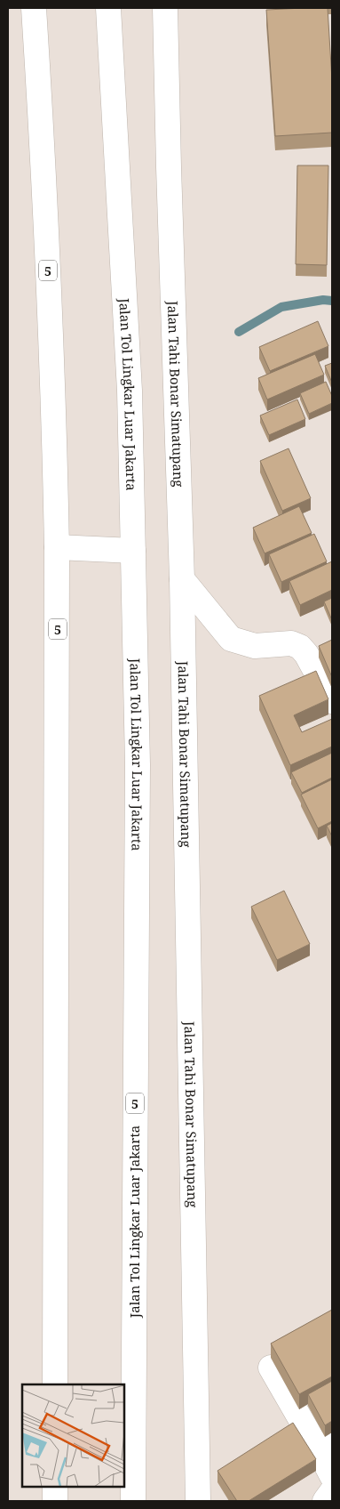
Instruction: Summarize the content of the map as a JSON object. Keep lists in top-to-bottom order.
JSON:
{
  "streets": {
    "main road": ["5", "Jalan Tol Lingkar Luar Jakarta", "Jalan Tahi Bonar Simatupang"]
  }
}
